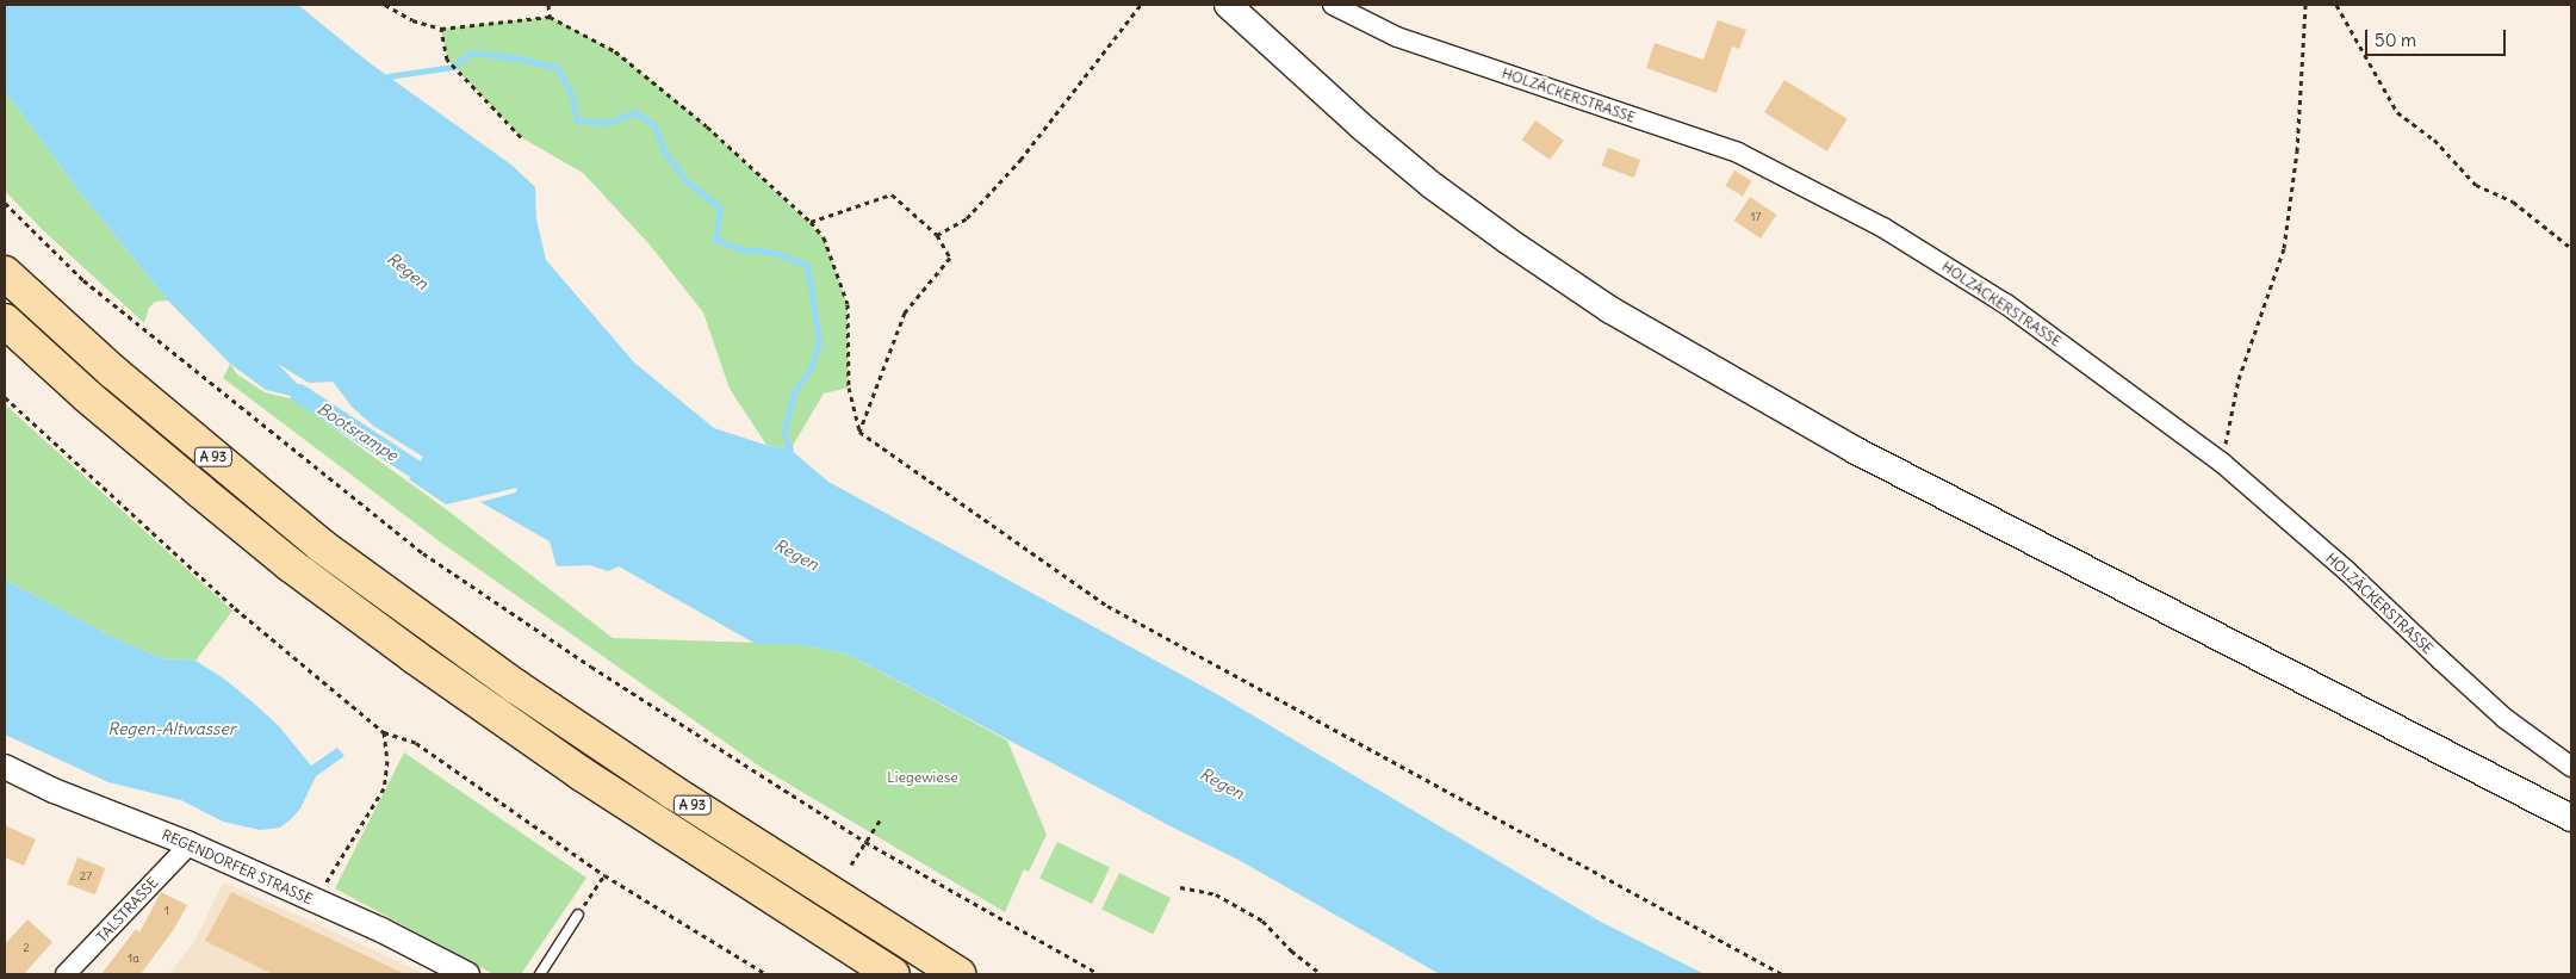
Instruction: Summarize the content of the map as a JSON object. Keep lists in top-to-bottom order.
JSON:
{
  "streets": {
    "highway": ["A 93"],
    "street": ["HOLZÄCKERSTRASSE", "REGENDORFER STRASSE", "TALSTRASSE"]
  },
  "crossings": [
    ["REGENDORFER STRASSE", "TALSTRASSE"]
  ],
  "water": ["Regen", "Bootsrampe", "Regen-Altwasser"],
  "parks": ["Liegewiese"],
  "house_numbers": [
    "17",
    "27",
    "1",
    "2",
    "1a"
  ],
  "scale_bar": "50 m"
}
